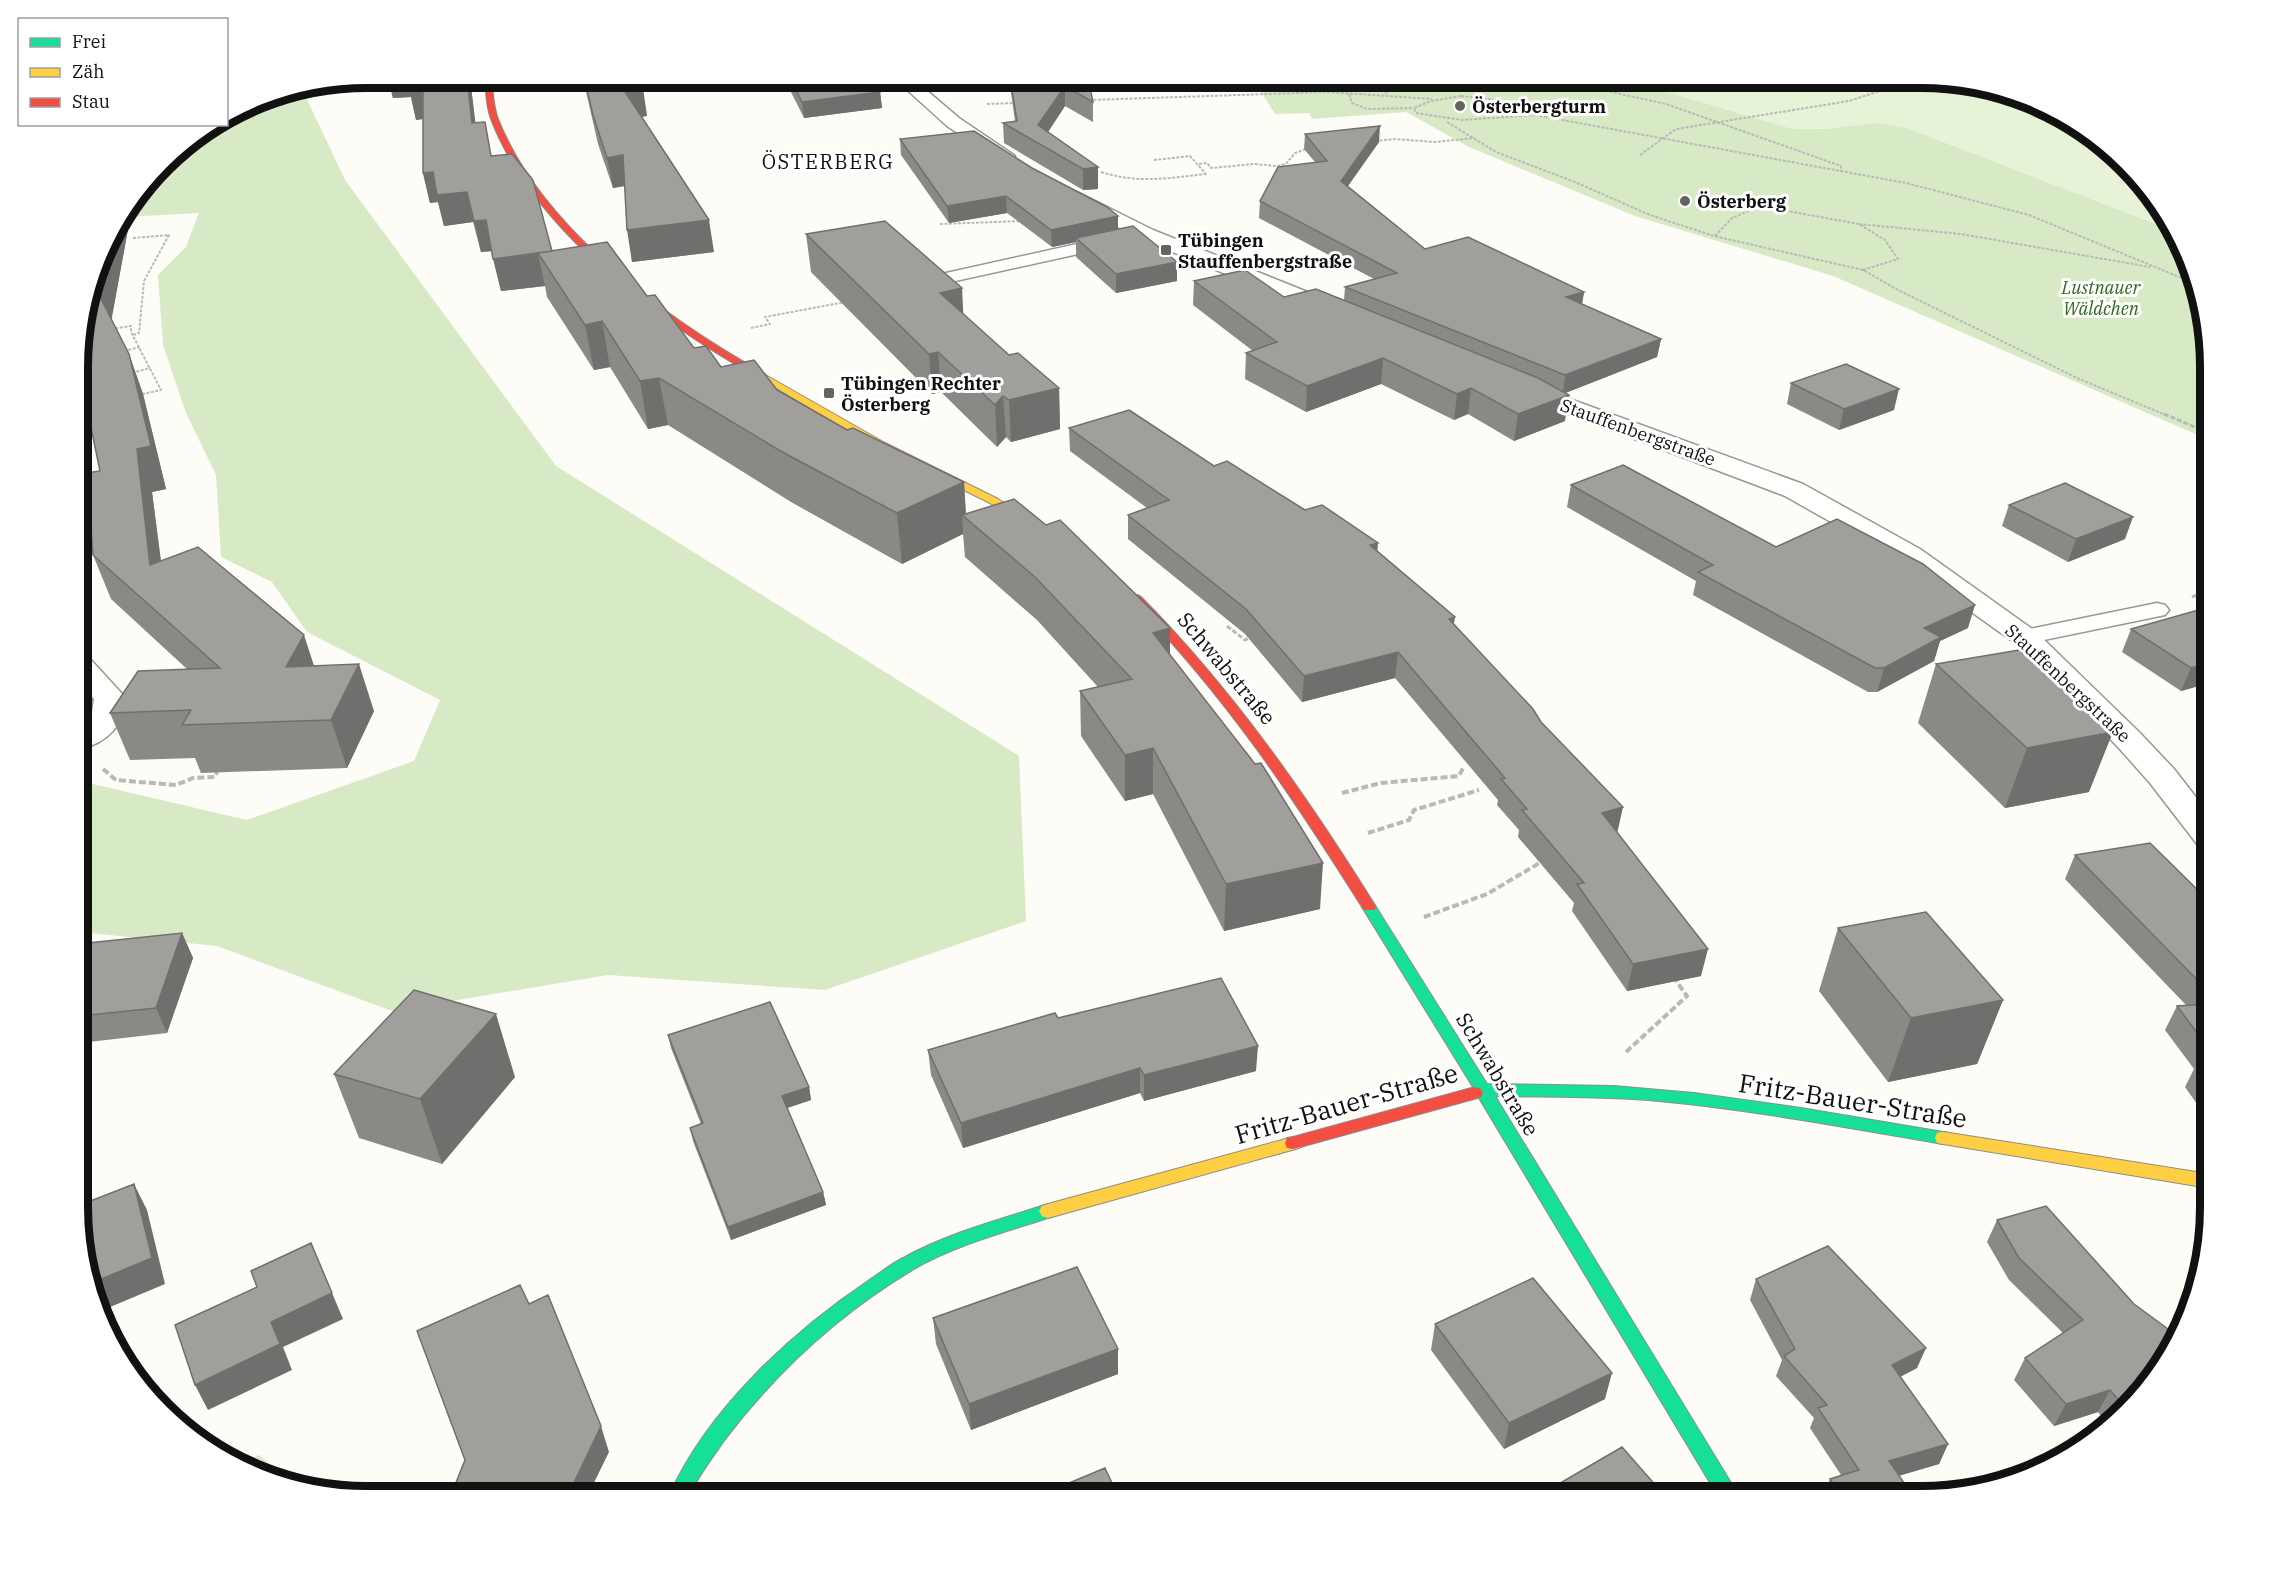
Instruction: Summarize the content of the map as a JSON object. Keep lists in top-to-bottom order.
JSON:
{
  "streets": {
    "street": ["Stauffenbergstraße", "Schwabstraße", "Fritz-Bauer-Straße"]
  },
  "crossings": [
    ["Schwabstraße", "Fritz-Bauer-Straße"]
  ],
  "districts": ["ÖSTERBERG"],
  "parks": ["Lustnauer Wäldchen"],
  "places": {
    "other": ["Österbergturm", "Österberg"],
    "transit": ["Tübingen Stauffenbergstraße", "Tübingen Rechter Österberg"]
  },
  "legend": ["Frei", "Zäh", "Stau"]
}
